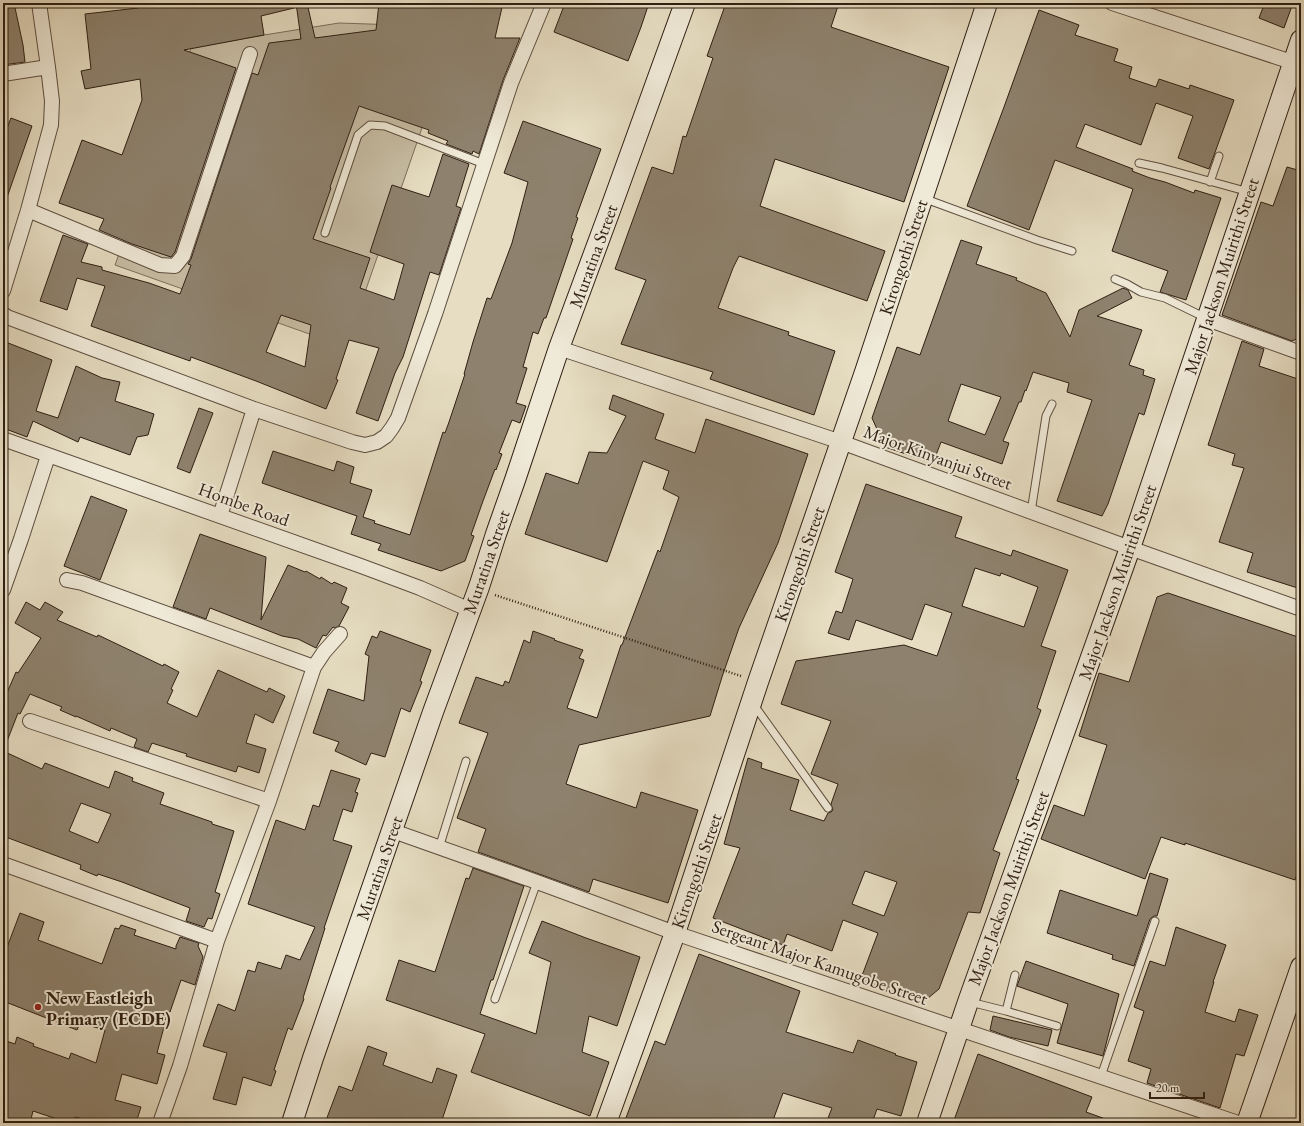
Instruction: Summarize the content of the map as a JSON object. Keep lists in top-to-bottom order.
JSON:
{
  "streets": {
    "street": [
      "Muratina Street",
      "Kirongothi Street",
      "Major Jackson Muirithi Street",
      "Major Kinyanjui Street",
      "Hombe Road",
      "Sergeant Major Kamugobe Street"
    ]
  },
  "crossings": [
    ["Muratina Street", "Major Kinyanjui Street"],
    ["Muratina Street", "Hombe Road"],
    ["Muratina Street", "Sergeant Major Kamugobe Street"],
    ["Kirongothi Street", "Major Kinyanjui Street"],
    ["Kirongothi Street", "Sergeant Major Kamugobe Street"],
    ["Major Jackson Muirithi Street", "Major Kinyanjui Street"],
    ["Major Jackson Muirithi Street", "Sergeant Major Kamugobe Street"]
  ],
  "places": ["New Eastleigh Primary (ECDE)"],
  "scale_bar": "20 m"
}
